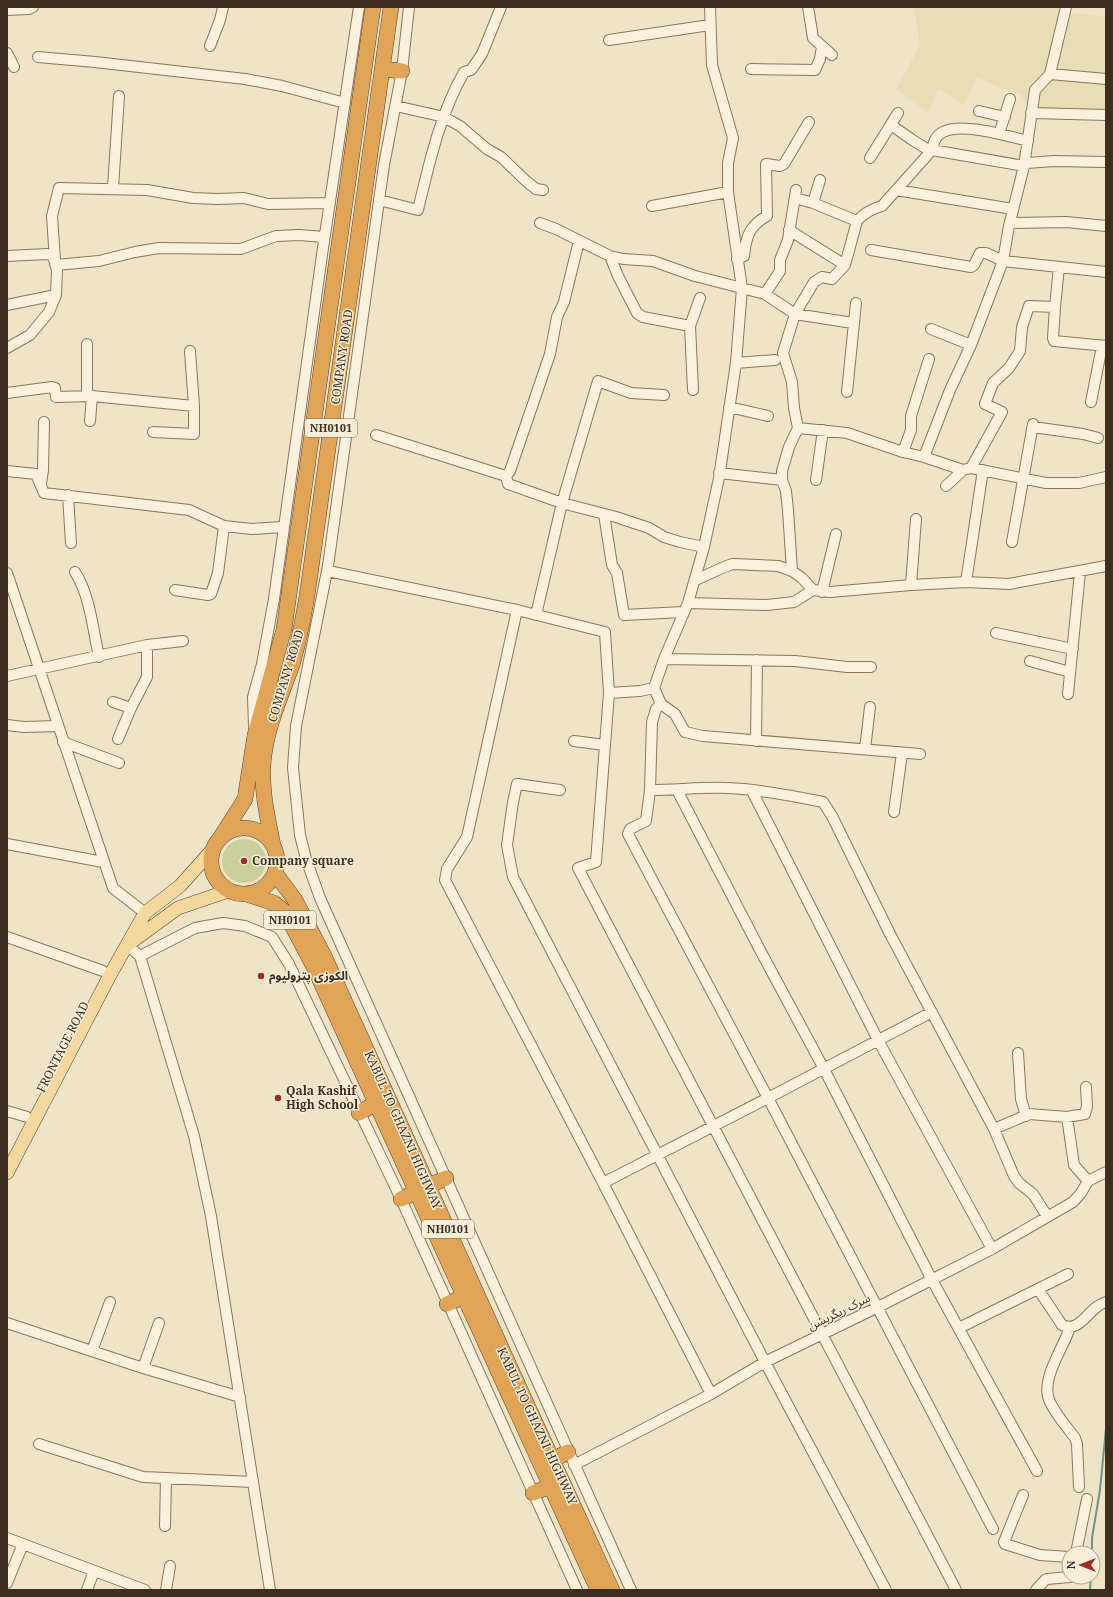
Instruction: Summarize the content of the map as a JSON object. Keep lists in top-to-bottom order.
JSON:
{
  "streets": {
    "highway": ["COMPANY ROAD", "NH0101", "KABUL TO GHAZNI HIGHWAY"],
    "main road": ["FRONTAGE ROAD"],
    "street": ["سرک ریگریشن"]
  },
  "crossings": [
    ["COMPANY ROAD", "NH0101"],
    ["COMPANY ROAD", "KABUL TO GHAZNI HIGHWAY"],
    ["NH0101", "KABUL TO GHAZNI HIGHWAY"]
  ],
  "places": ["Company square", "الکوزی پترولیوم", "Qala Kashif High School"],
  "north": "left"
}
